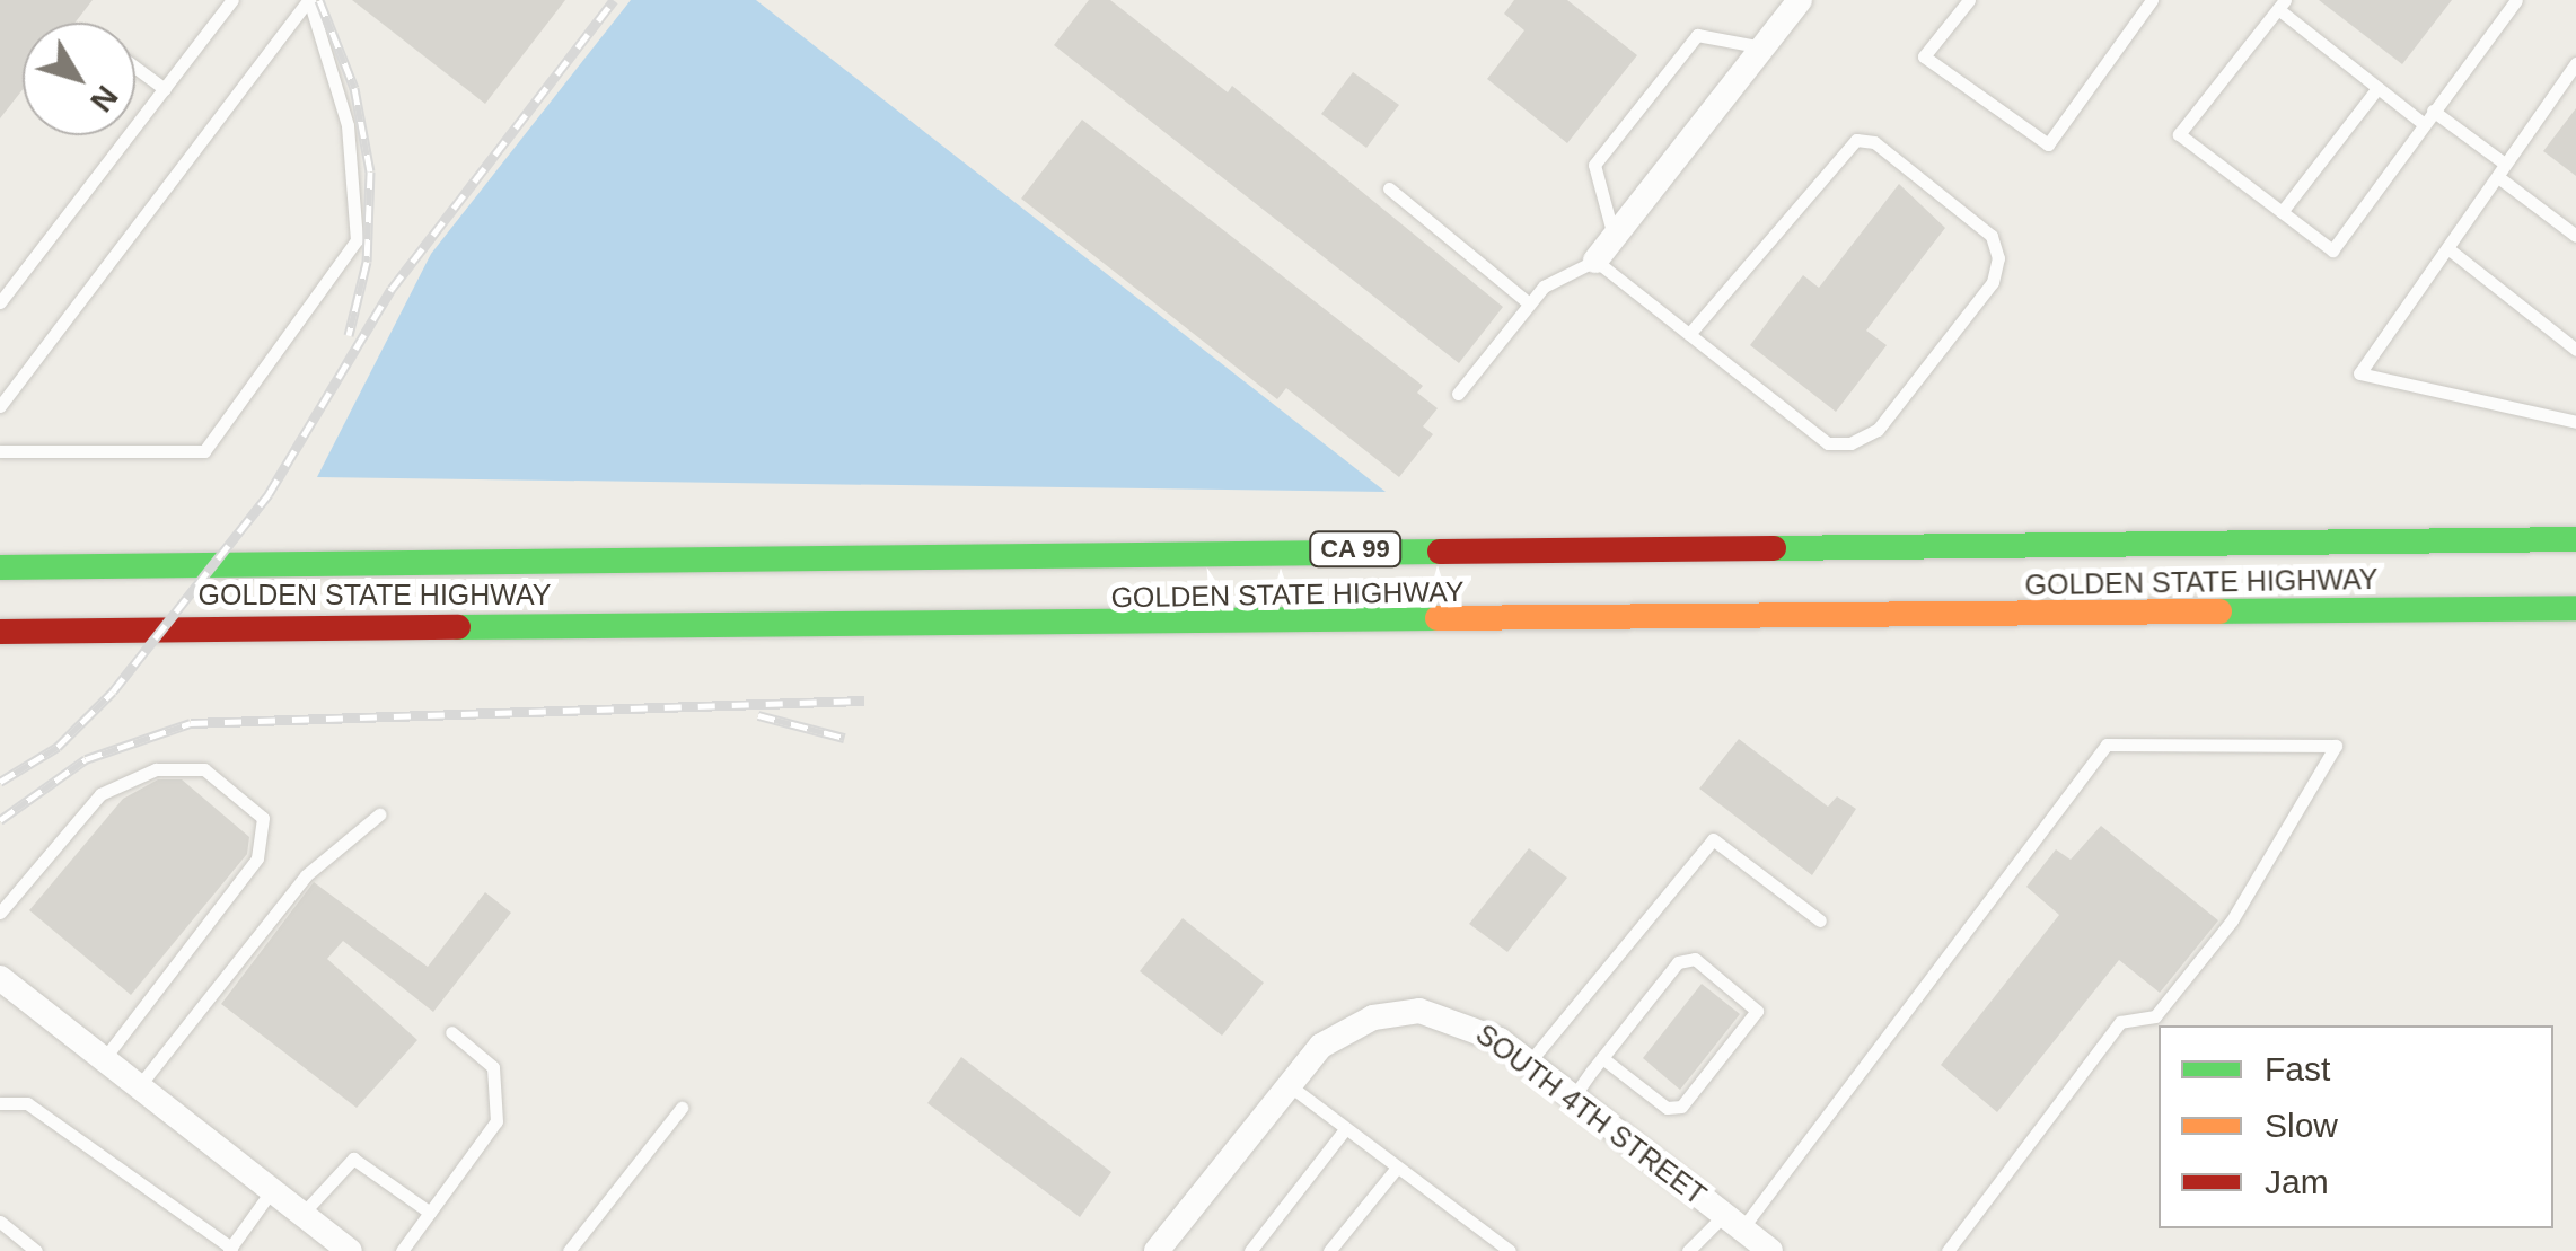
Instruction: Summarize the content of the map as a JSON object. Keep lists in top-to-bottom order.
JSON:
{
  "streets": {
    "highway": ["CA 99", "GOLDEN STATE HIGHWAY"],
    "street": ["SOUTH 4TH STREET"]
  },
  "legend": ["Fast", "Slow", "Jam"],
  "north": "bottom right"
}
